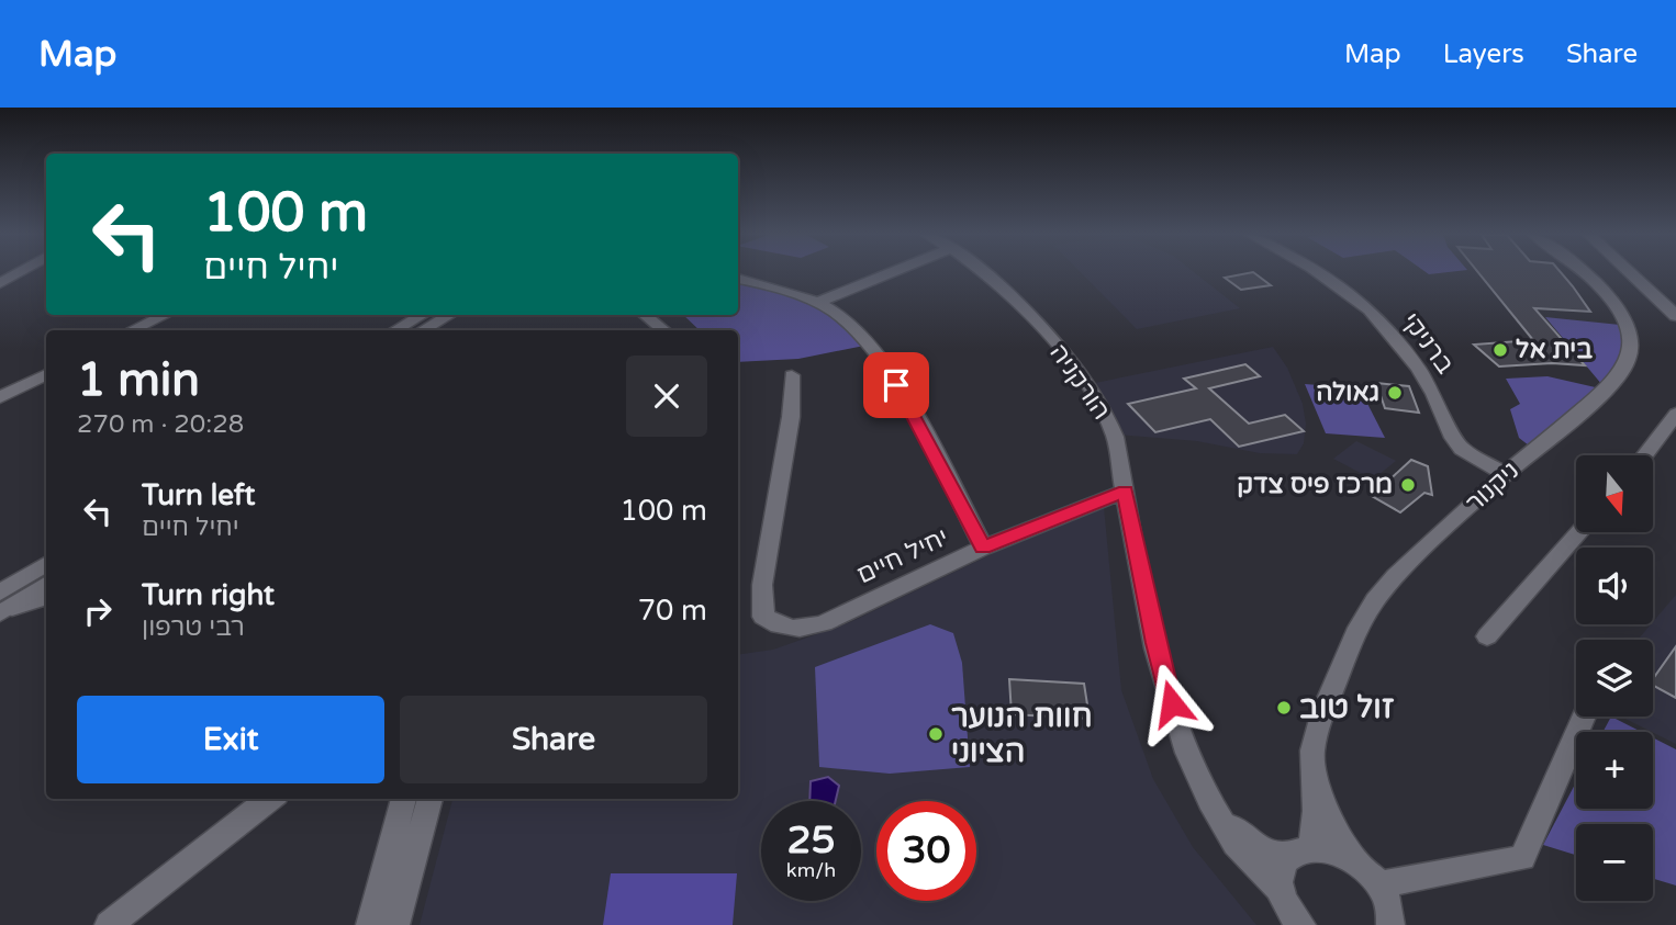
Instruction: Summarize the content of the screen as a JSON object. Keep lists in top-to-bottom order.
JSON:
{
  "streets": {
    "street": [
      "ברניקי",
      "הורקניה",
      "ניקנור",
      "יחיל חיים"
    ]
  },
  "crossings": [
    ["ברניקי", "ניקנור"],
    ["הורקניה", "ניקנור"],
    ["הורקניה", "יחיל חיים"]
  ],
  "places": [
    "בית אל",
    "גאולה",
    "מרכז פיס צדק",
    "זול טוב",
    "חוות הנוער הציוני"
  ],
  "north": "bottom",
  "page": {
    "header": "Map",
    "nav": ["Map", "Layers", "Share"],
    "turn": ["100 m", "יחיל חיים"],
    "heading": ["1 min", "270 m · 20:28"],
    "map_buttons": ["+", "−"],
    "list": [
      {
        "name": "Turn left",
        "note": "יחיל חיים",
        "value": "100 m"
      },
      {
        "name": "Turn right",
        "note": "רבי טרפון",
        "value": "70 m"
      }
    ],
    "buttons": ["Exit", "Share"],
    "speed": "25 km/h",
    "limit": "30"
  }
}
